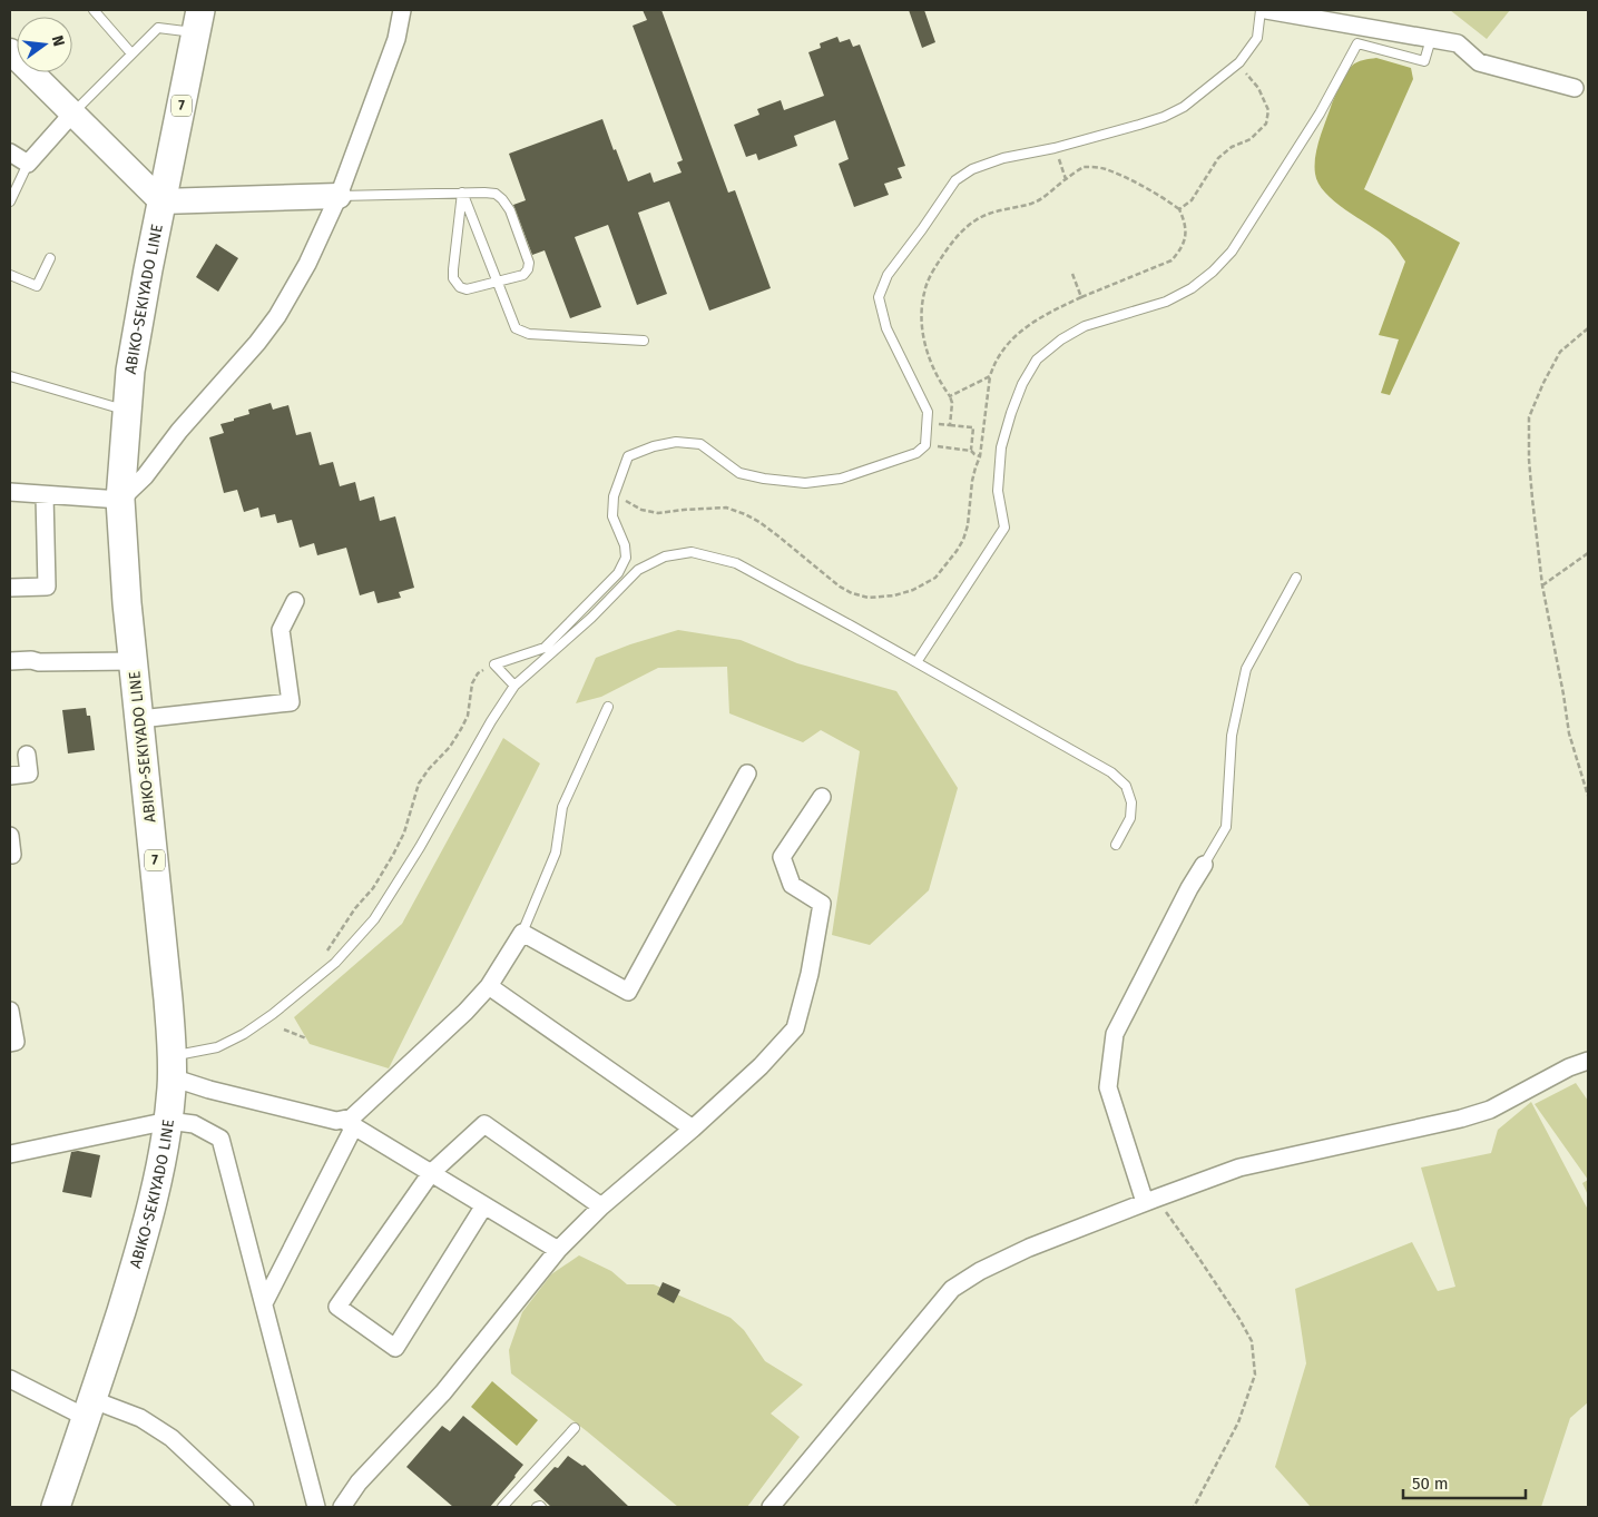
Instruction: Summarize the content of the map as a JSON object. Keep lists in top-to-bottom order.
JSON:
{
  "streets": {
    "main road": ["7", "ABIKO-SEKIYADO LINE"]
  },
  "scale_bar": "50 m",
  "north": "right"
}
